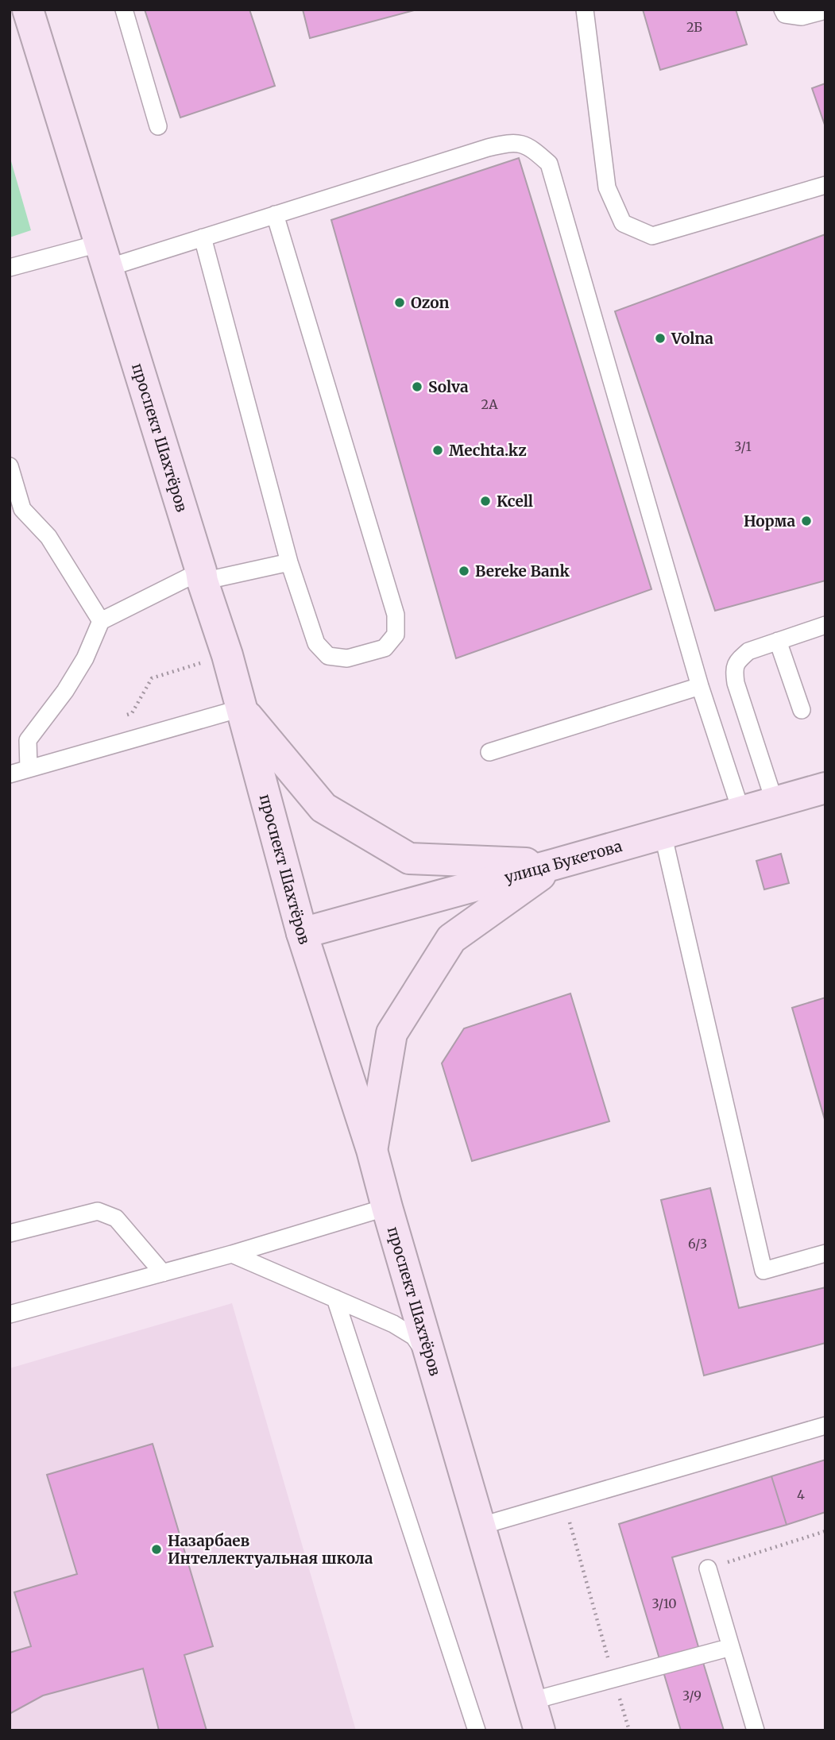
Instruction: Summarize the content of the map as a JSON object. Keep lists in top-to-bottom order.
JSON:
{
  "streets": {
    "street": ["проспект Шахтёров", "улица Букетова"]
  },
  "crossings": [
    ["проспект Шахтёров", "улица Букетова"]
  ],
  "places": [
    "Ozon",
    "Volna",
    "Solva",
    "Mechta.kz",
    "Kcell",
    "Норма",
    "Bereke Bank",
    "Назарбаев Интеллектуальная школа"
  ],
  "house_numbers": [
    "2Б",
    "2А",
    "3/1",
    "6/3",
    "4",
    "3/10",
    "3/9"
  ]
}
